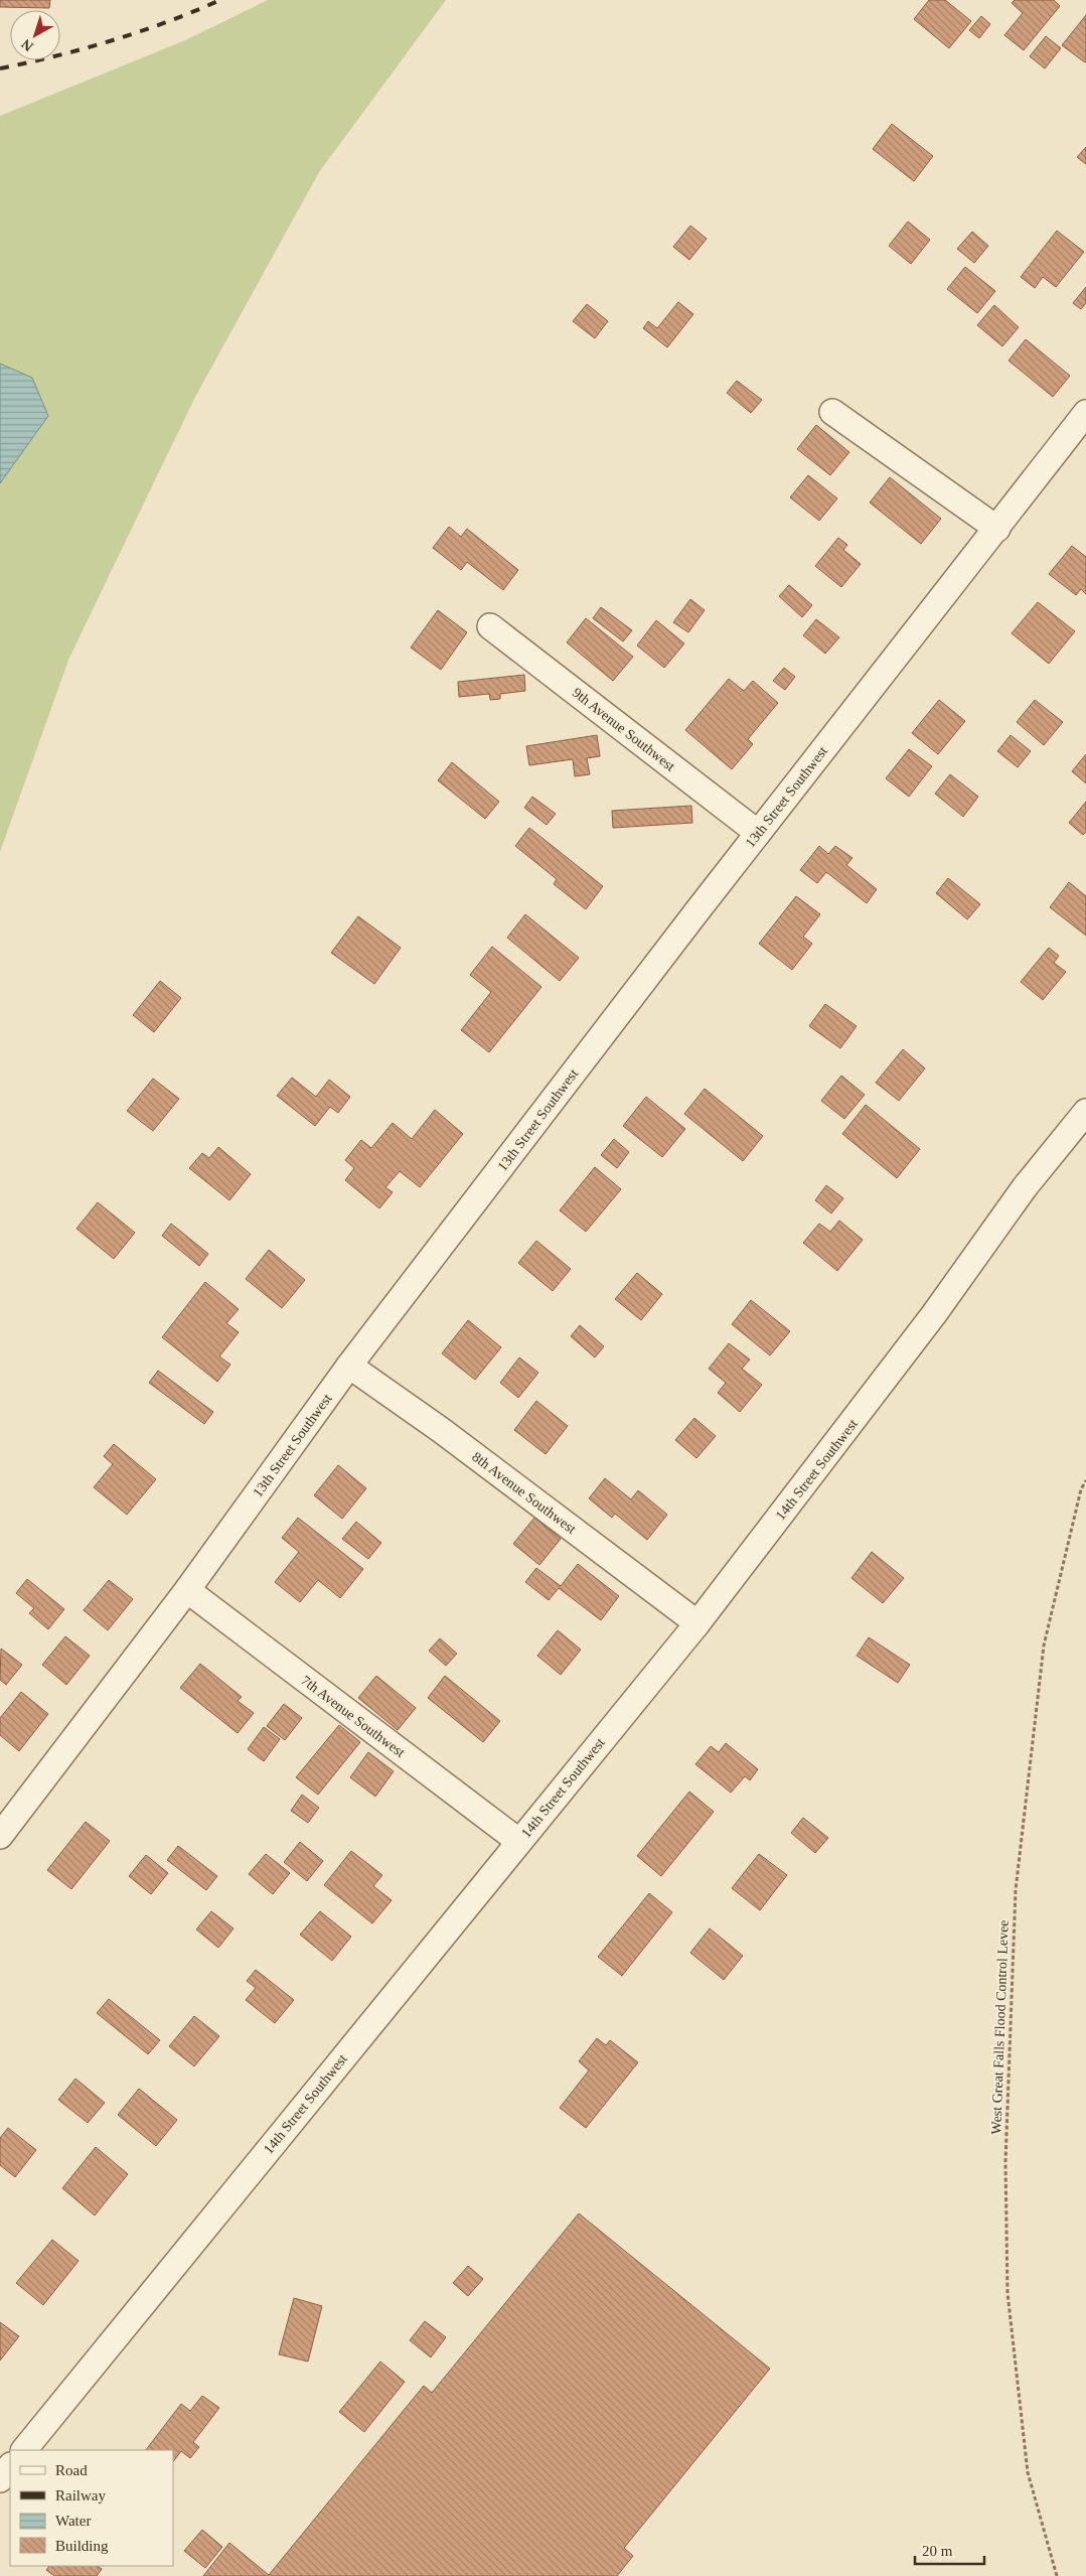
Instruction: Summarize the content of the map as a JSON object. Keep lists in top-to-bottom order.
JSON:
{
  "streets": {
    "street": [
      "9th Avenue Southwest",
      "13th Street Southwest",
      "14th Street Southwest",
      "8th Avenue Southwest",
      "7th Avenue Southwest"
    ],
    "path": ["West Great Falls Flood Control Levee"]
  },
  "crossings": [
    ["9th Avenue Southwest", "13th Street Southwest"],
    ["13th Street Southwest", "8th Avenue Southwest"],
    ["13th Street Southwest", "7th Avenue Southwest"],
    ["14th Street Southwest", "8th Avenue Southwest"],
    ["14th Street Southwest", "7th Avenue Southwest"]
  ],
  "legend": [
    "Road",
    "Railway",
    "Water",
    "Building"
  ],
  "scale_bar": "20 m",
  "north": "bottom left"
}
